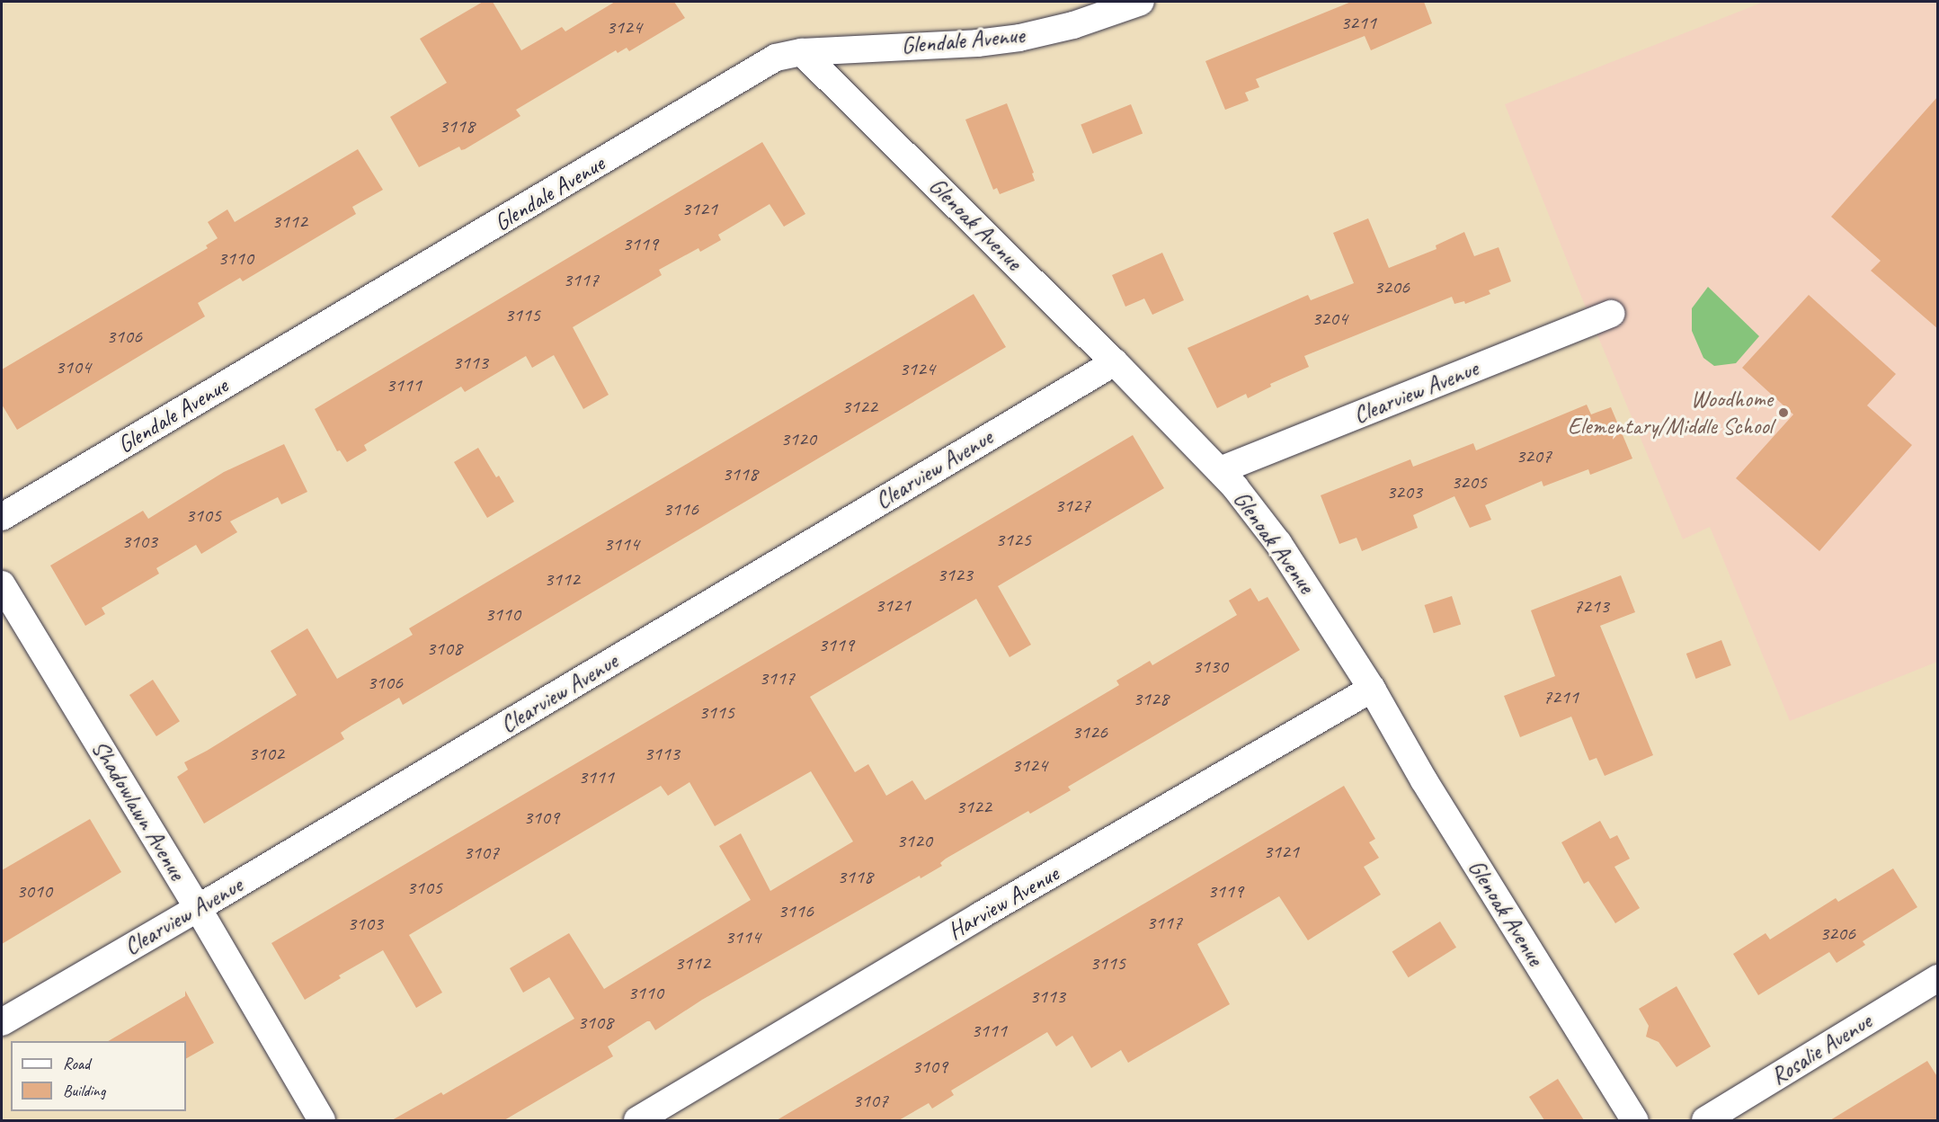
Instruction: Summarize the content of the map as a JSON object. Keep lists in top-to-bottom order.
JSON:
{
  "streets": {
    "street": [
      "Glendale Avenue",
      "Glenoak Avenue",
      "Clearview Avenue",
      "Shadowlawn Avenue",
      "Harview Avenue",
      "Rosalie Avenue"
    ]
  },
  "crossings": [
    ["Glendale Avenue", "Glenoak Avenue"],
    ["Glenoak Avenue", "Clearview Avenue"],
    ["Glenoak Avenue", "Harview Avenue"],
    ["Clearview Avenue", "Shadowlawn Avenue"]
  ],
  "places": ["Woodhome Elementary/Middle School"],
  "house_numbers": [
    "3211",
    "3124",
    "3118",
    "3121",
    "3112",
    "3119",
    "3110",
    "3117",
    "3206",
    "3115",
    "3204",
    "3106",
    "3113",
    "3104",
    "3124",
    "3111",
    "3122",
    "3120",
    "3207",
    "3118",
    "3205",
    "3203",
    "3127",
    "3116",
    "3105",
    "3125",
    "3103",
    "3114",
    "3123",
    "3112",
    "3121",
    "7213",
    "3110",
    "3119",
    "3108",
    "3130",
    "3117",
    "3106",
    "7211",
    "3128",
    "3115",
    "3126",
    "3102",
    "3113",
    "3124",
    "3111",
    "3122",
    "3109",
    "3120",
    "3121",
    "3107",
    "3118",
    "3105",
    "3010",
    "3119",
    "3116",
    "3117",
    "3103",
    "3206",
    "3114",
    "3112",
    "3115",
    "3110",
    "3113",
    "3108",
    "3111",
    "3109",
    "3107"
  ],
  "legend": ["Road", "Building"]
}
